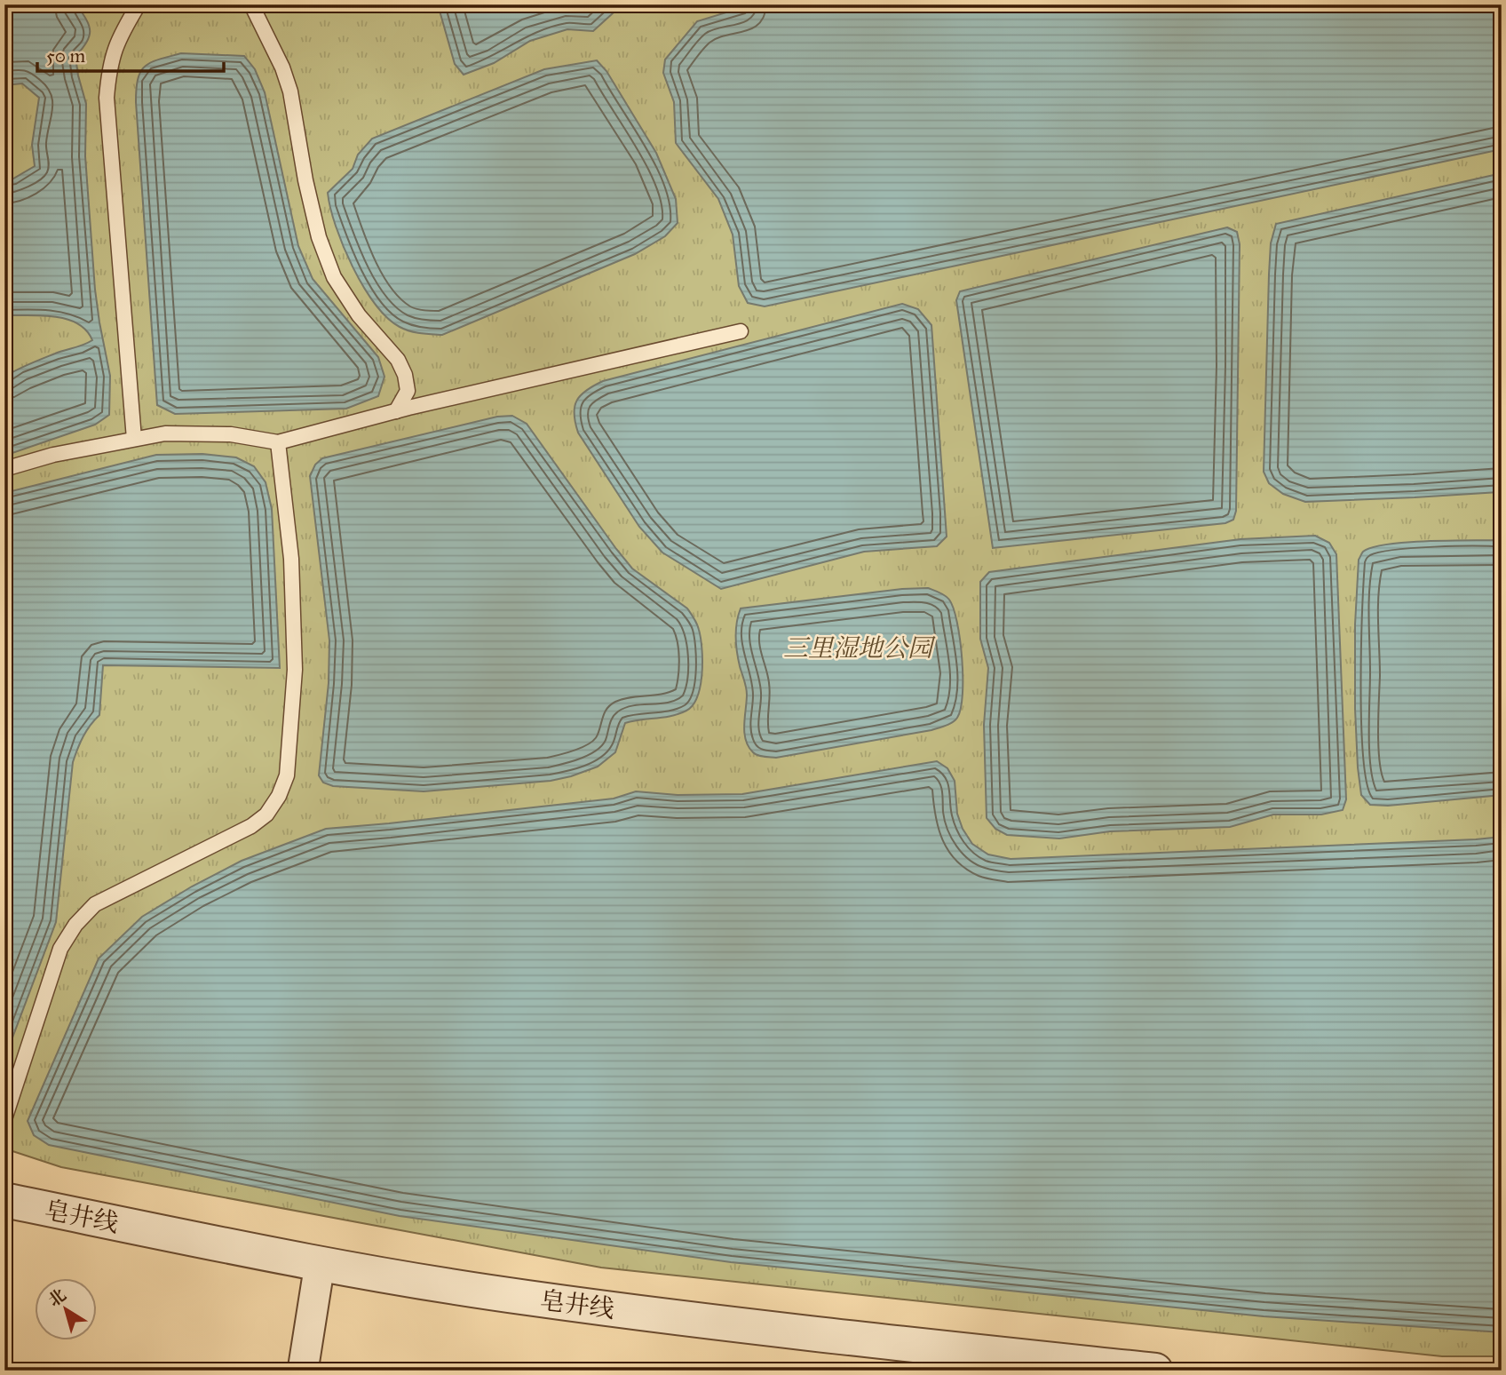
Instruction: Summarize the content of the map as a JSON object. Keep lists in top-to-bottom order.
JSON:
{
  "streets": {
    "street": ["皂井线"]
  },
  "parks": ["三里湿地公园"],
  "scale_bar": "50 m",
  "north": "top left"
}
